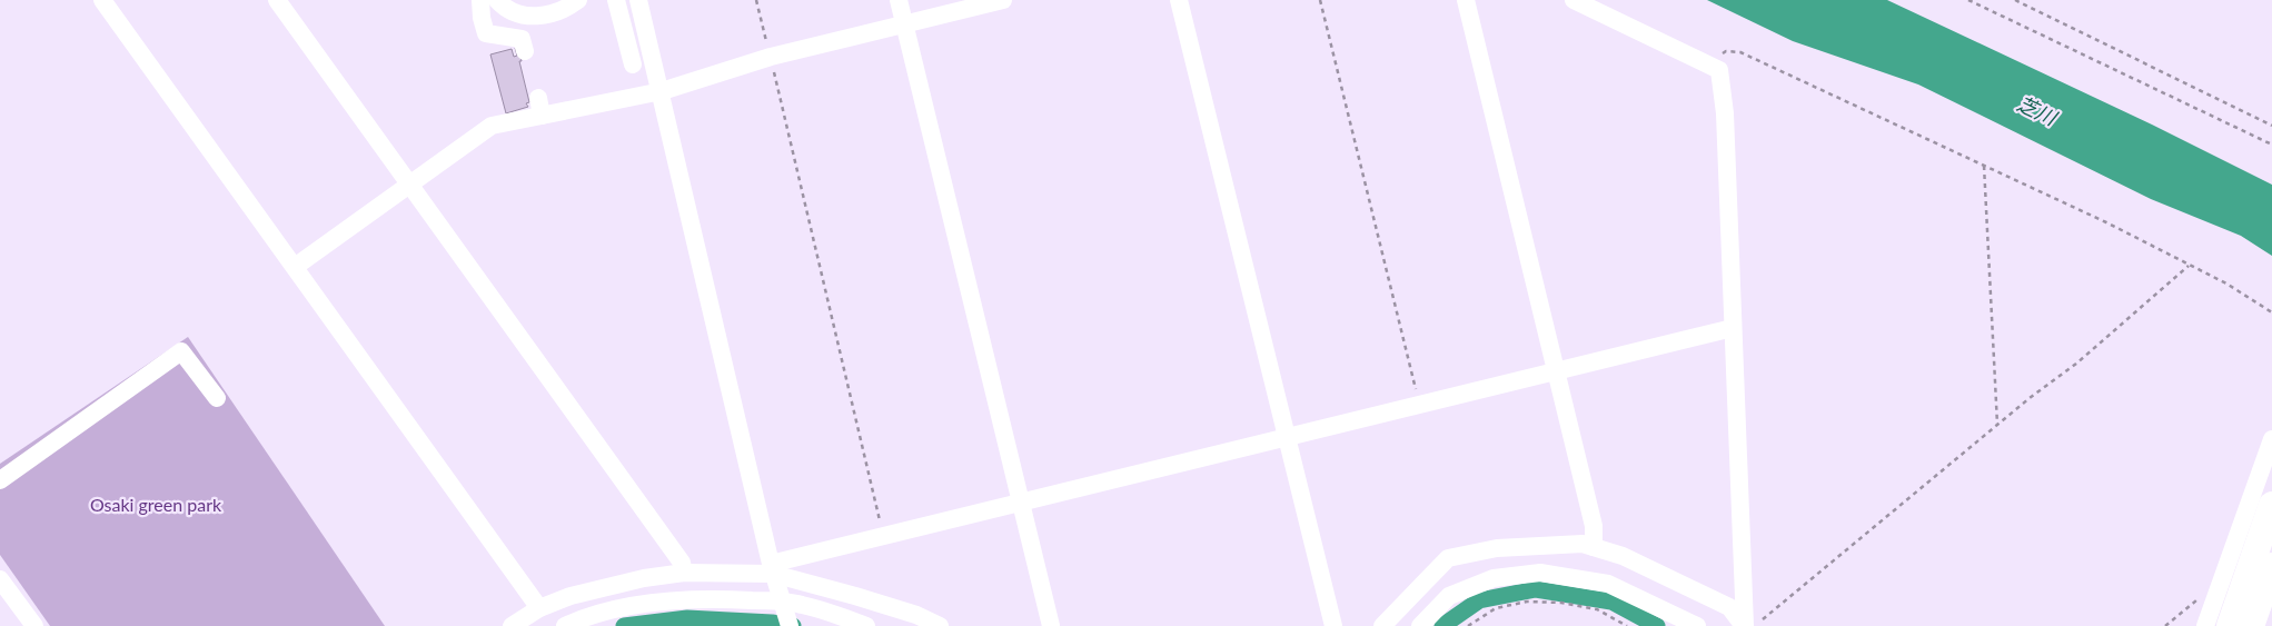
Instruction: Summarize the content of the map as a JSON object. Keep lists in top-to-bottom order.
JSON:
{
  "water": ["芝川"],
  "parks": ["Osaki green park"]
}
